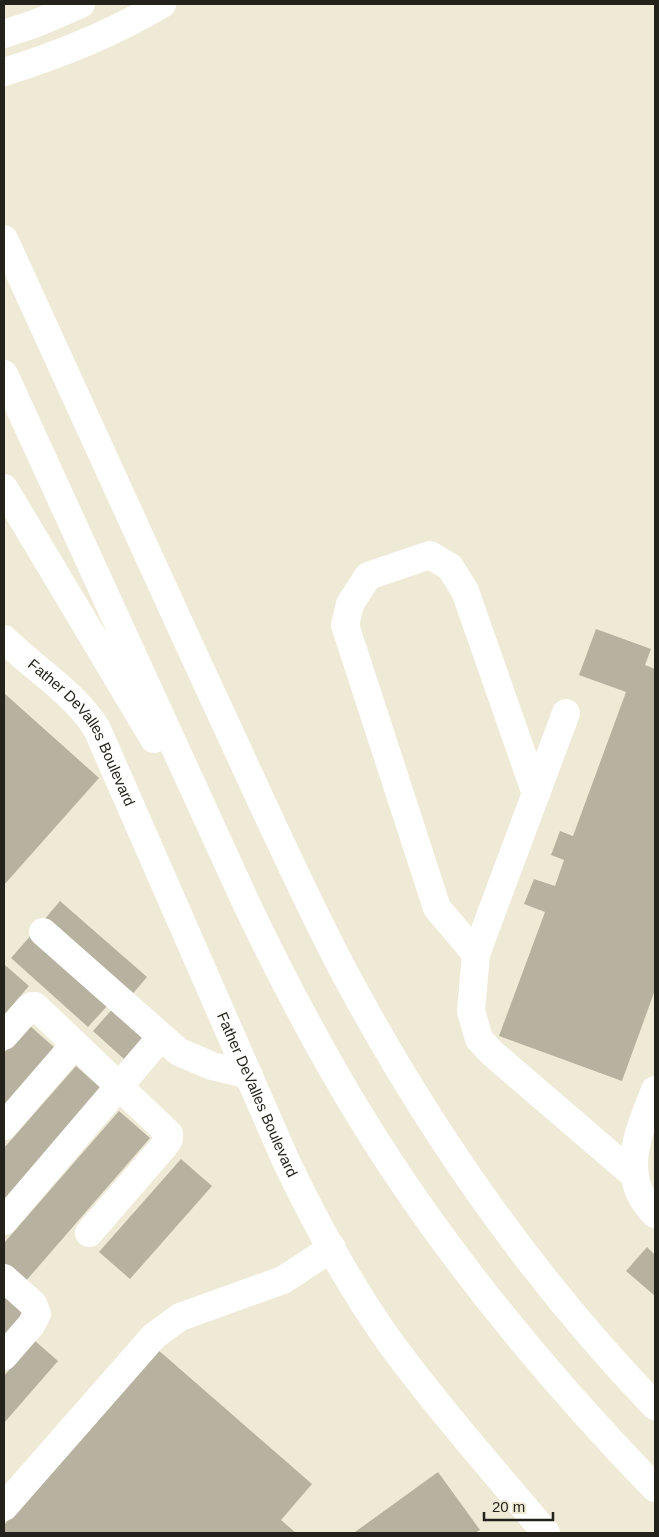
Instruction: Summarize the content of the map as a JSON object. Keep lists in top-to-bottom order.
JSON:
{
  "streets": {
    "main road": ["Father DeValles Boulevard"]
  },
  "scale_bar": "20 m"
}
